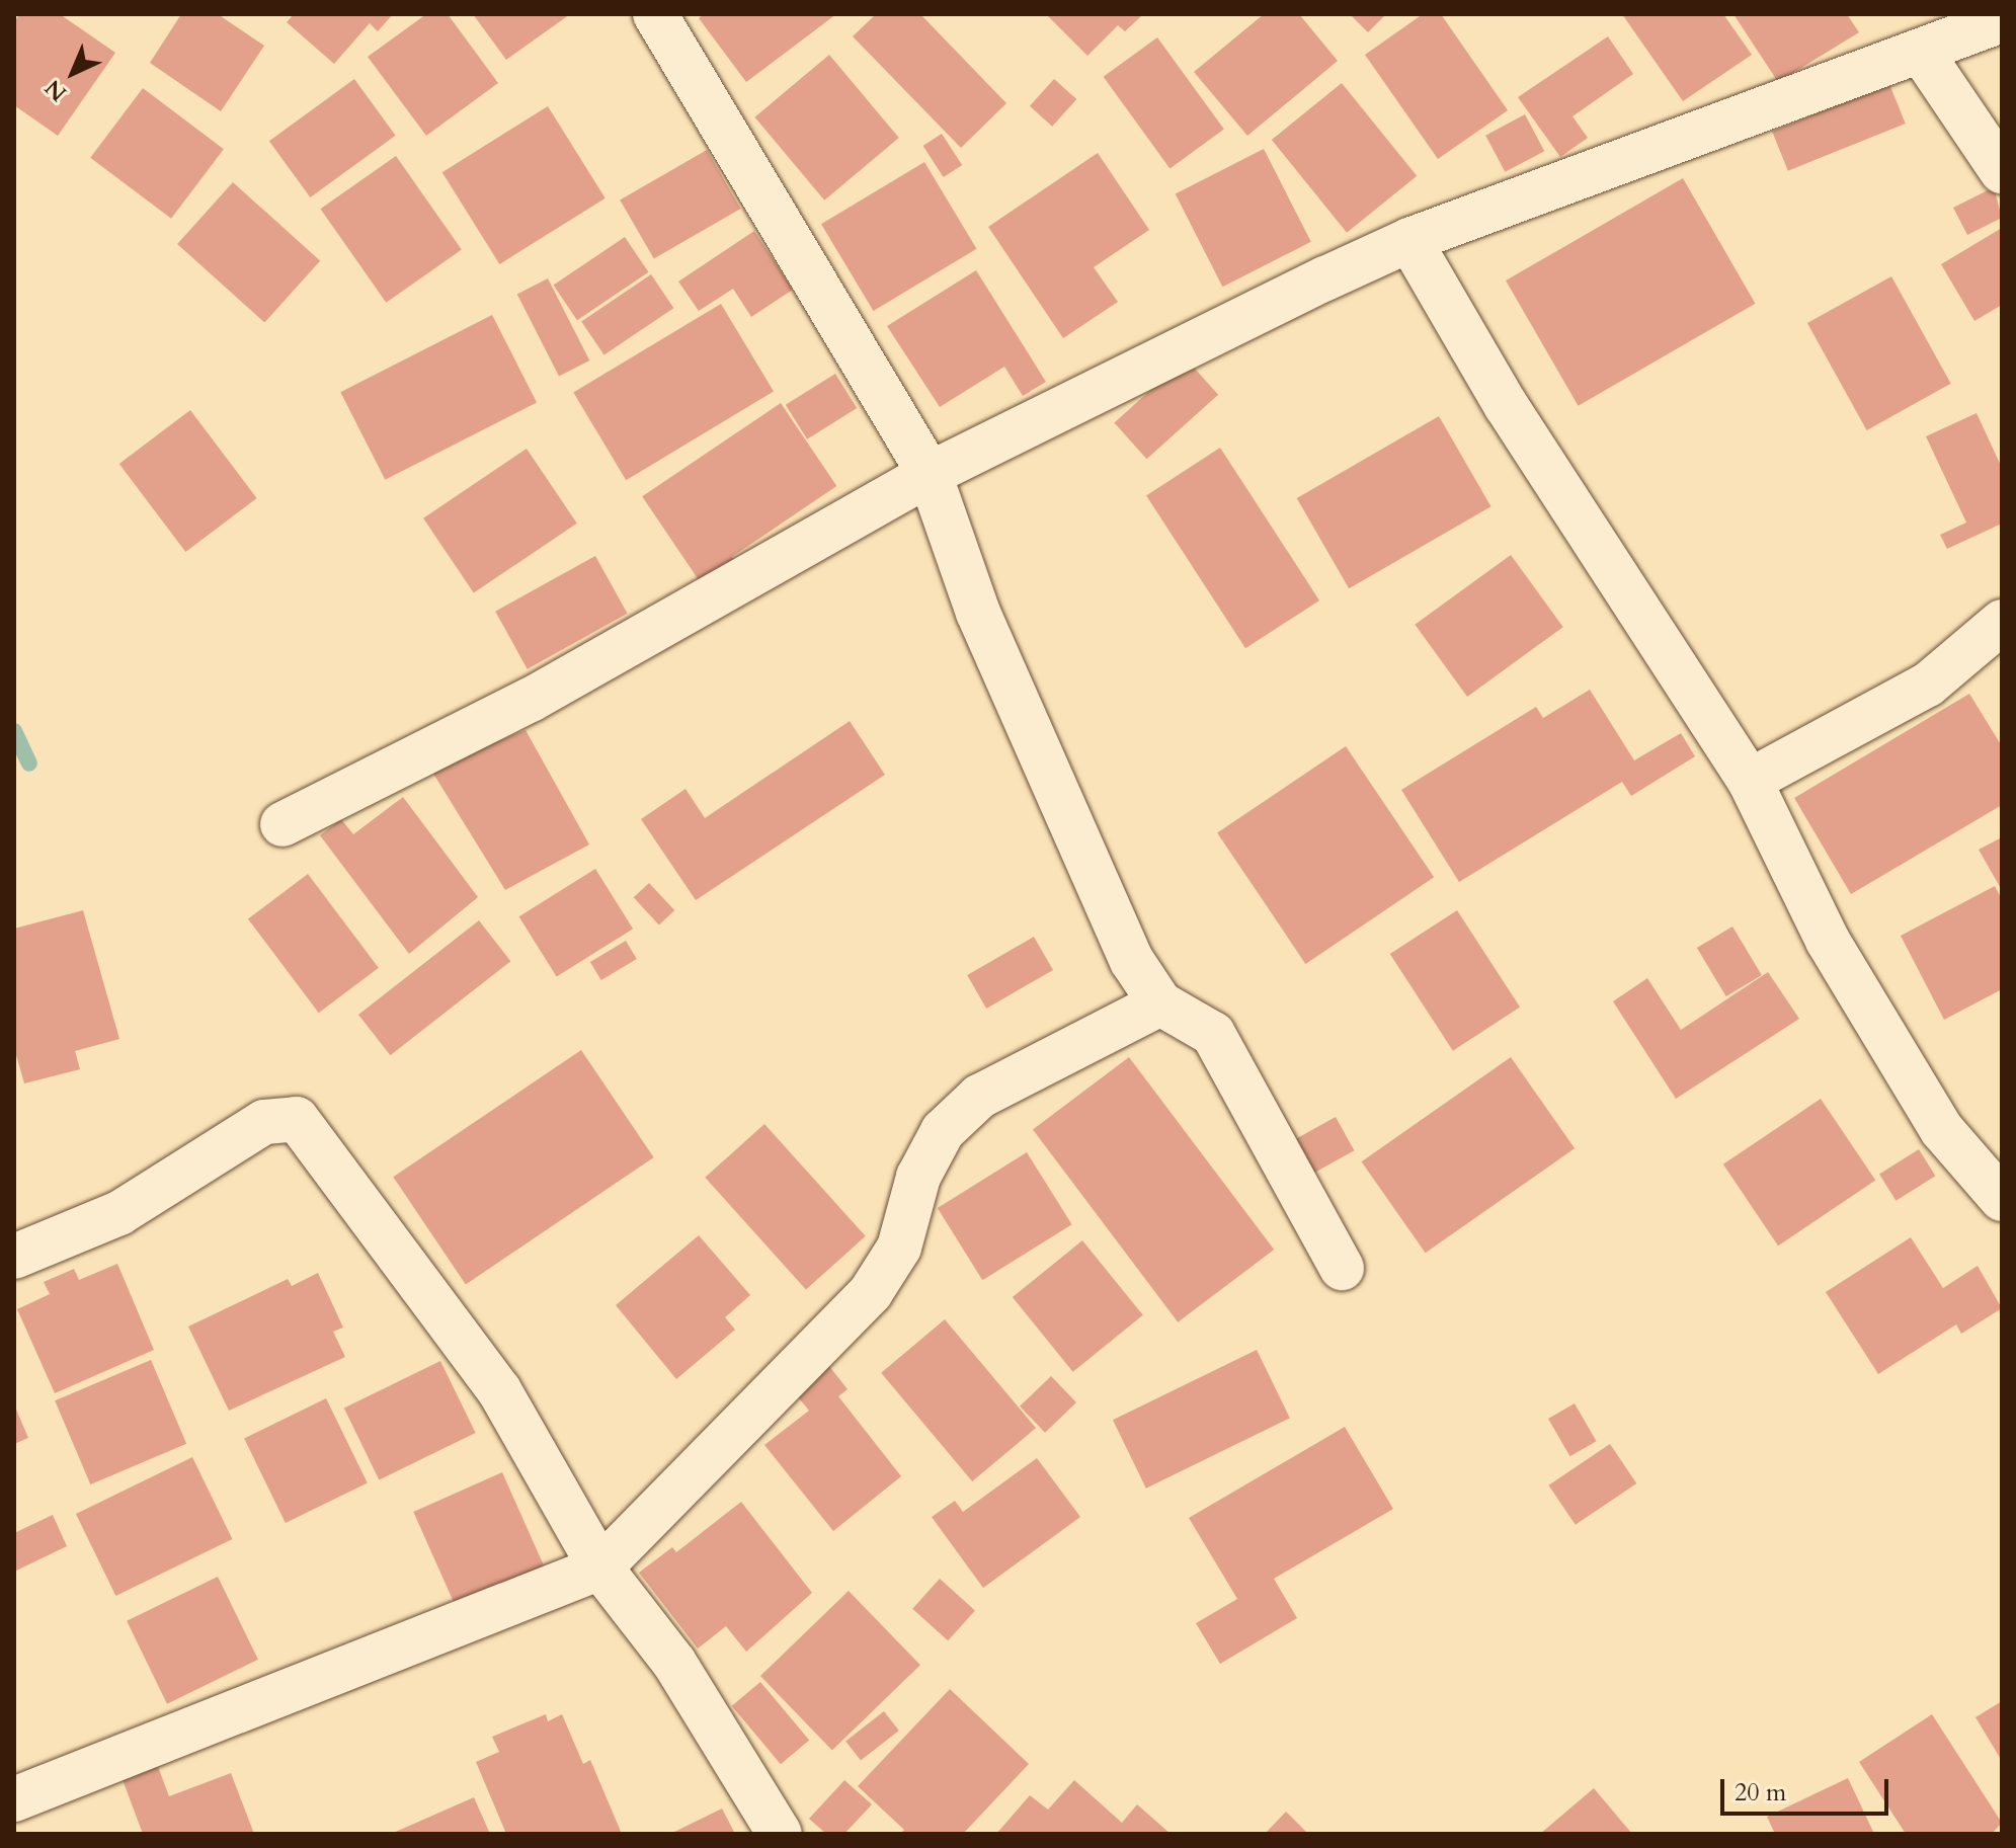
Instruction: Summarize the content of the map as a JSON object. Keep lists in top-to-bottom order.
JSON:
{
  "scale_bar": "20 m",
  "north": "bottom left"
}
